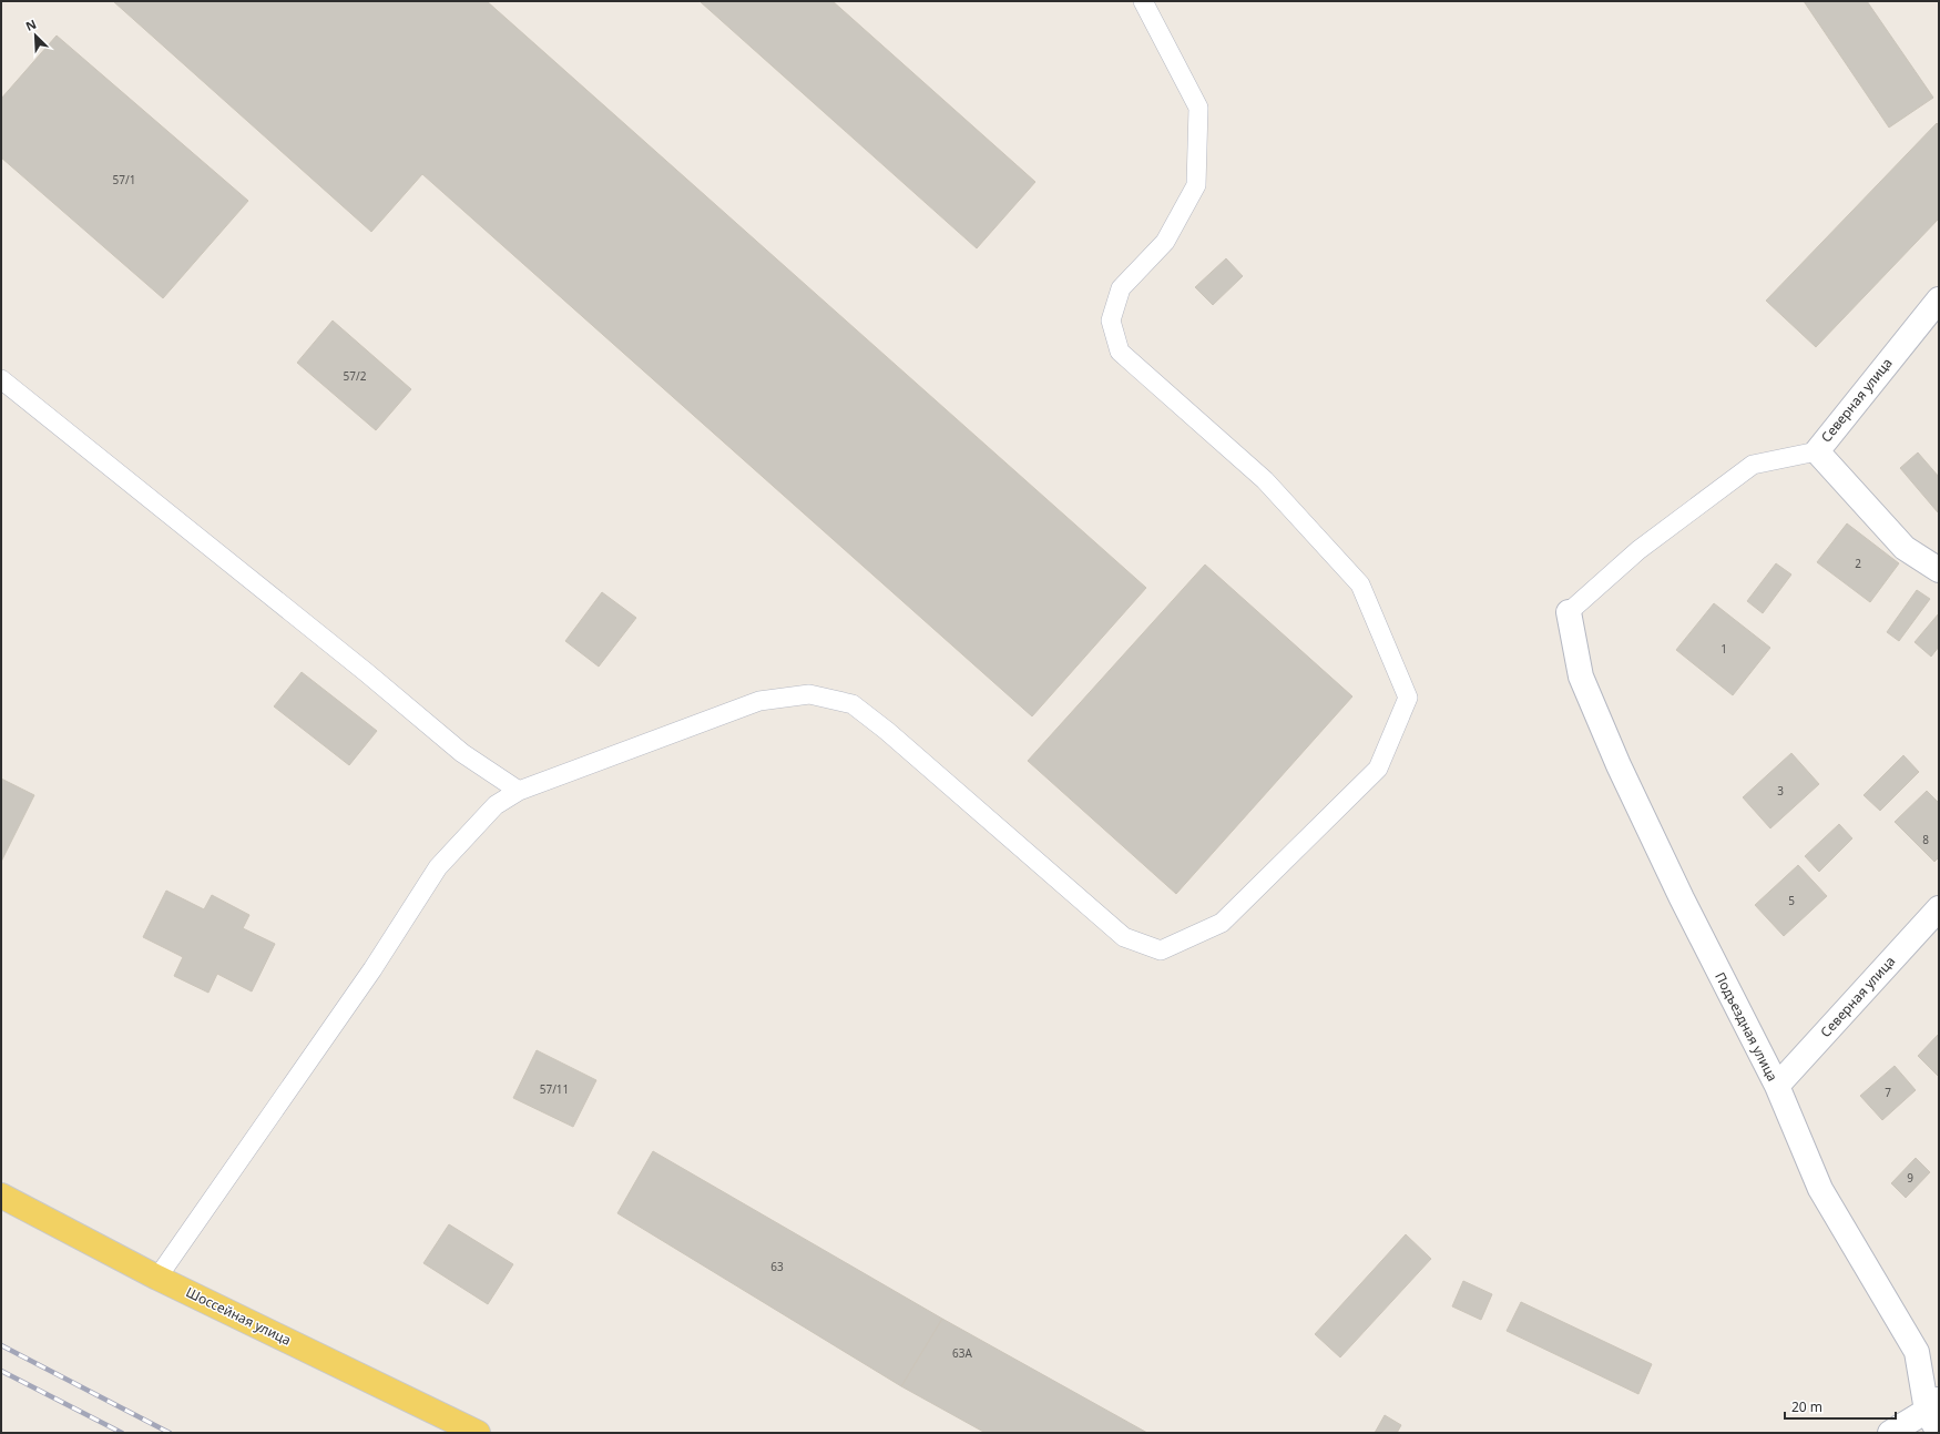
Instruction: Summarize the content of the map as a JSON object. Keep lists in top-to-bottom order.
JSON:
{
  "streets": {
    "main road": ["Шоссейная улица"],
    "street": ["Северная улица", "Подъездная улица"]
  },
  "crossings": [
    ["Северная улица", "Подъездная улица"]
  ],
  "house_numbers": [
    "57/1",
    "57/2",
    "2",
    "1",
    "3",
    "8",
    "5",
    "57/11",
    "7",
    "9",
    "63",
    "63А"
  ],
  "scale_bar": "20 m",
  "north": "top left"
}
